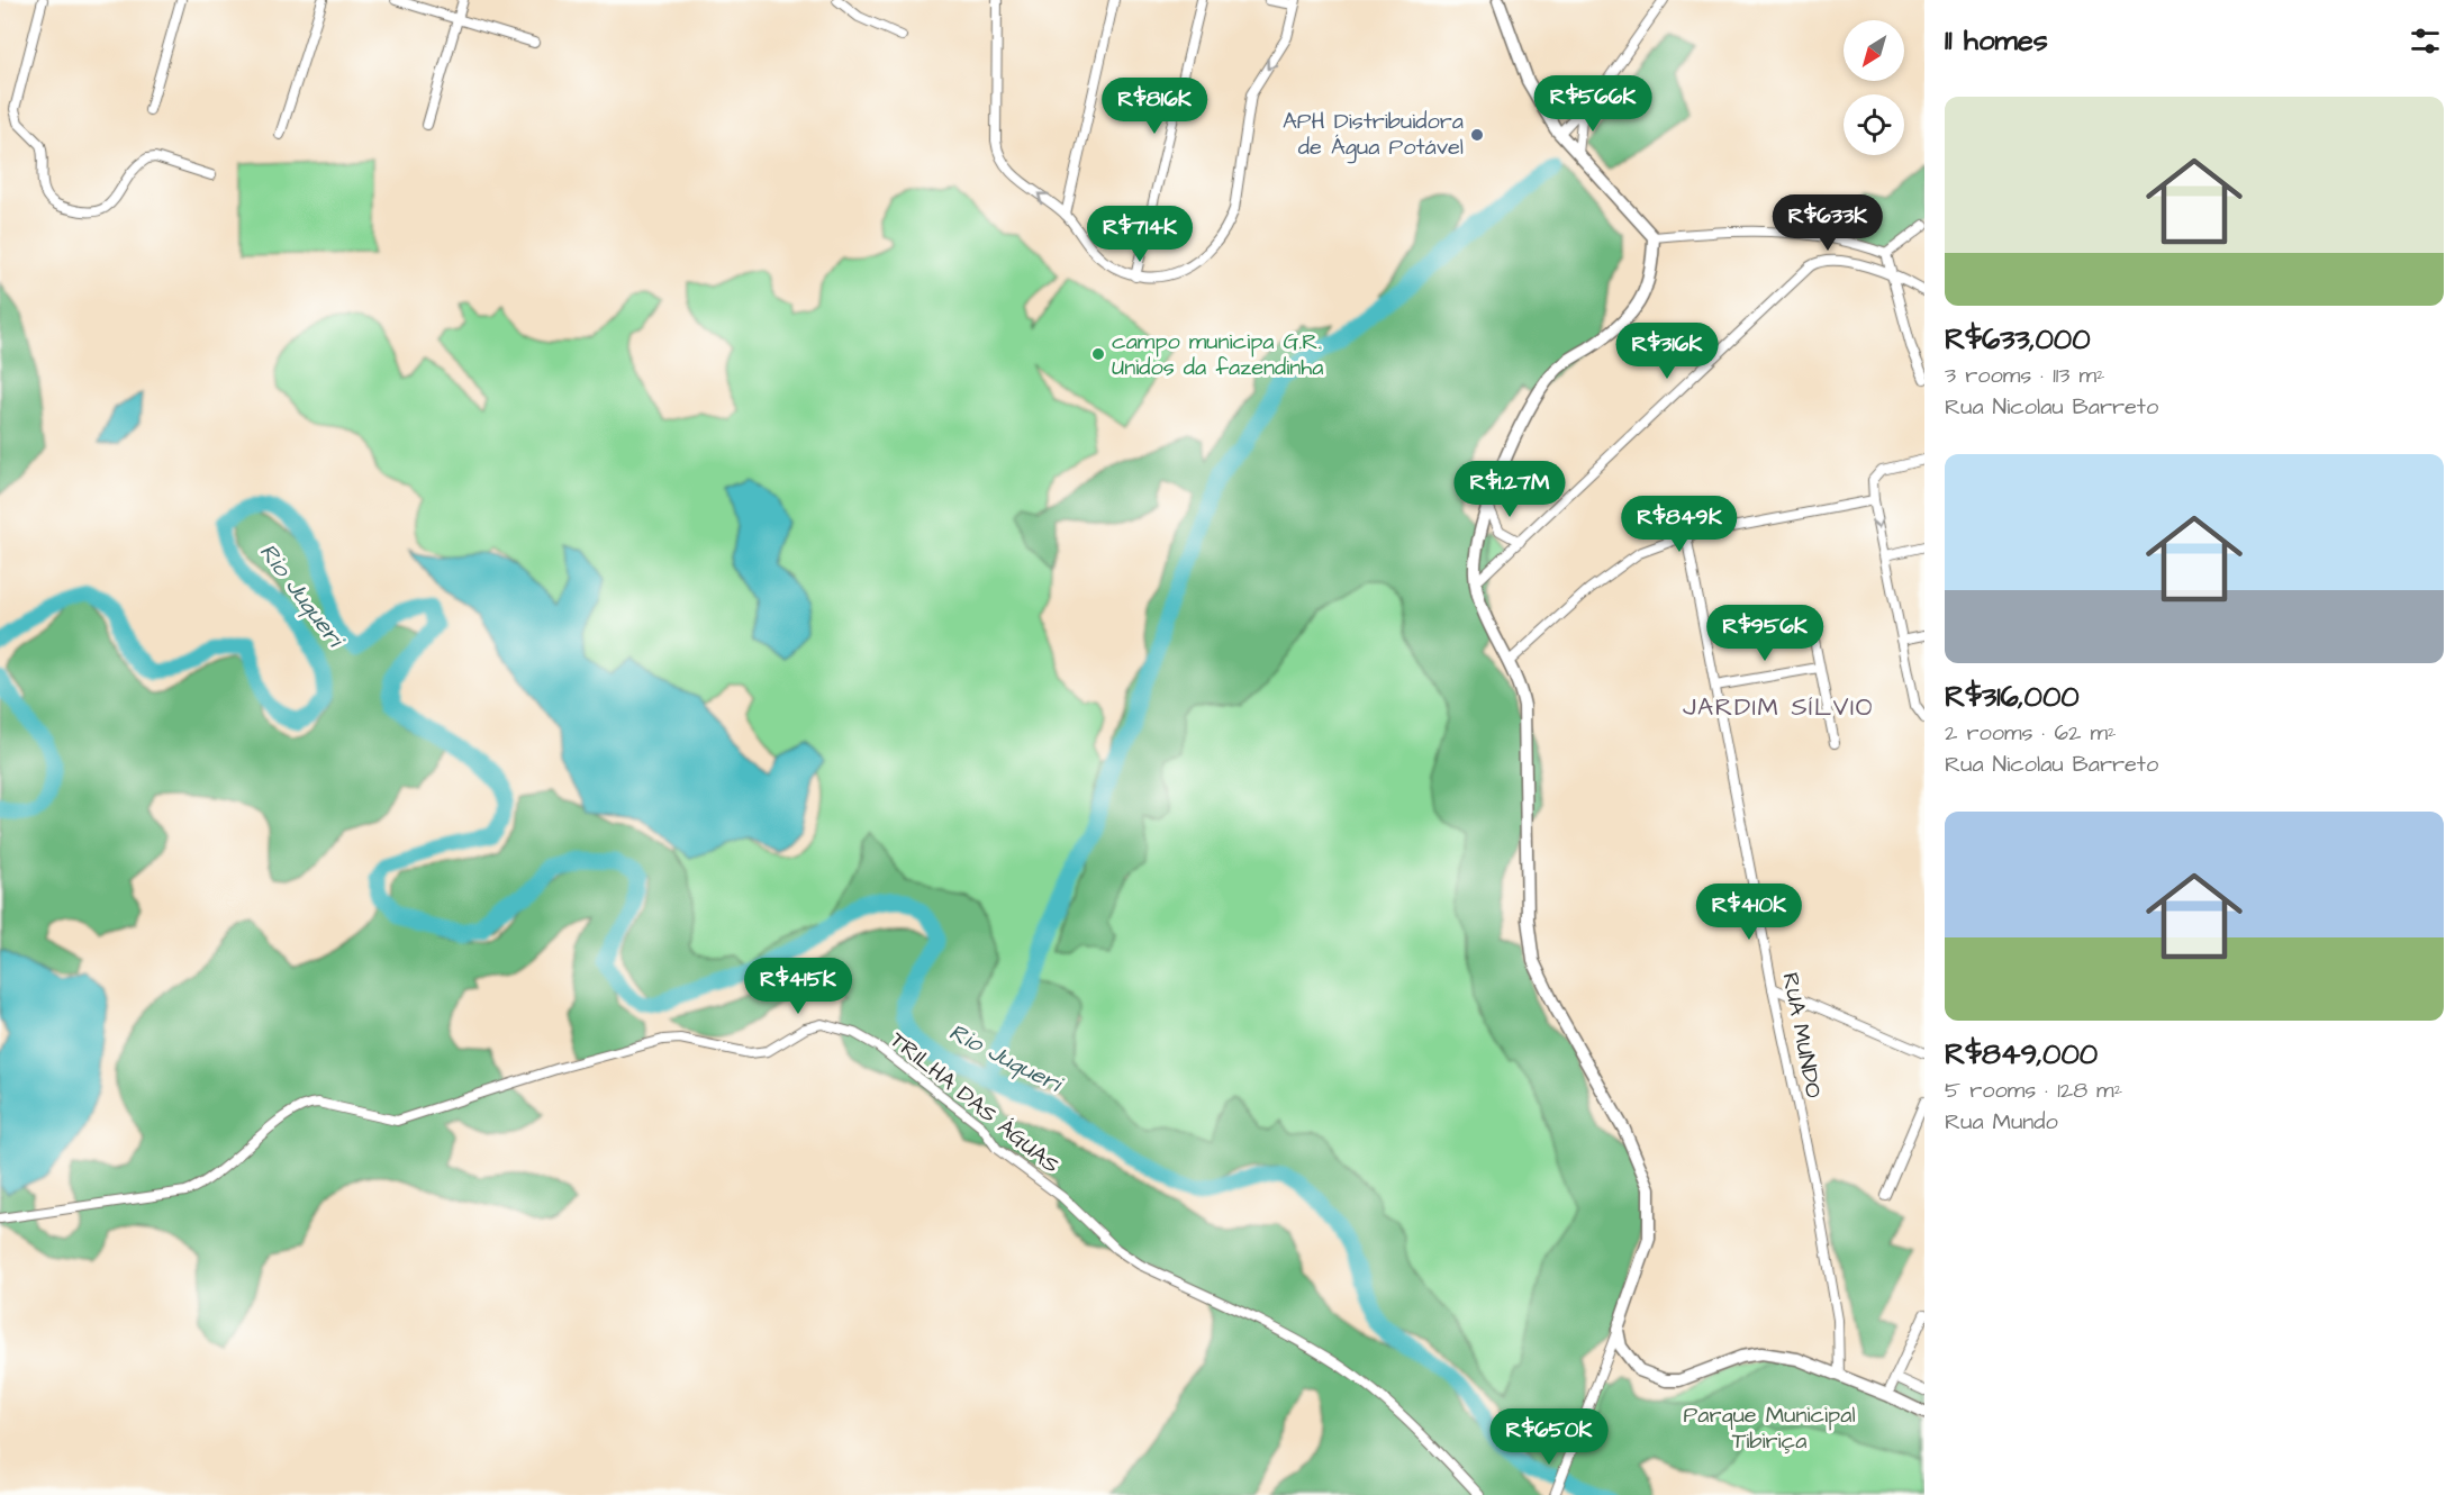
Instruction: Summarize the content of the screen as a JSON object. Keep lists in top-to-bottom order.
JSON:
{
  "streets": {
    "street": ["RUA MUNDO", "TRILHA DAS ÁGUAS"]
  },
  "districts": ["JARDIM SÍLVIO"],
  "water": ["Rio Juqueri"],
  "parks": ["Parque Municipal Tibiriça"],
  "places": ["APH Distribuidora de Água Potável", "campo municipa G.R. Unidos da fazendinha"],
  "north": "bottom left",
  "page": {
    "heading": "11 homes",
    "price": [
      "R$566K",
      "R$816K",
      "R$633K",
      "R$714K",
      "R$316K",
      "R$1.27M",
      "R$849K",
      "R$956K",
      "R$410K",
      "R$415K",
      "R$650K"
    ],
    "list": [
      {
        "name": "R$633,000",
        "note": "3 rooms · 113 m² · Rua Nicolau Barreto"
      },
      {
        "name": "R$316,000",
        "note": "2 rooms · 62 m² · Rua Nicolau Barreto"
      },
      {
        "name": "R$849,000",
        "note": "5 rooms · 128 m² · Rua Mundo"
      }
    ]
  }
}
